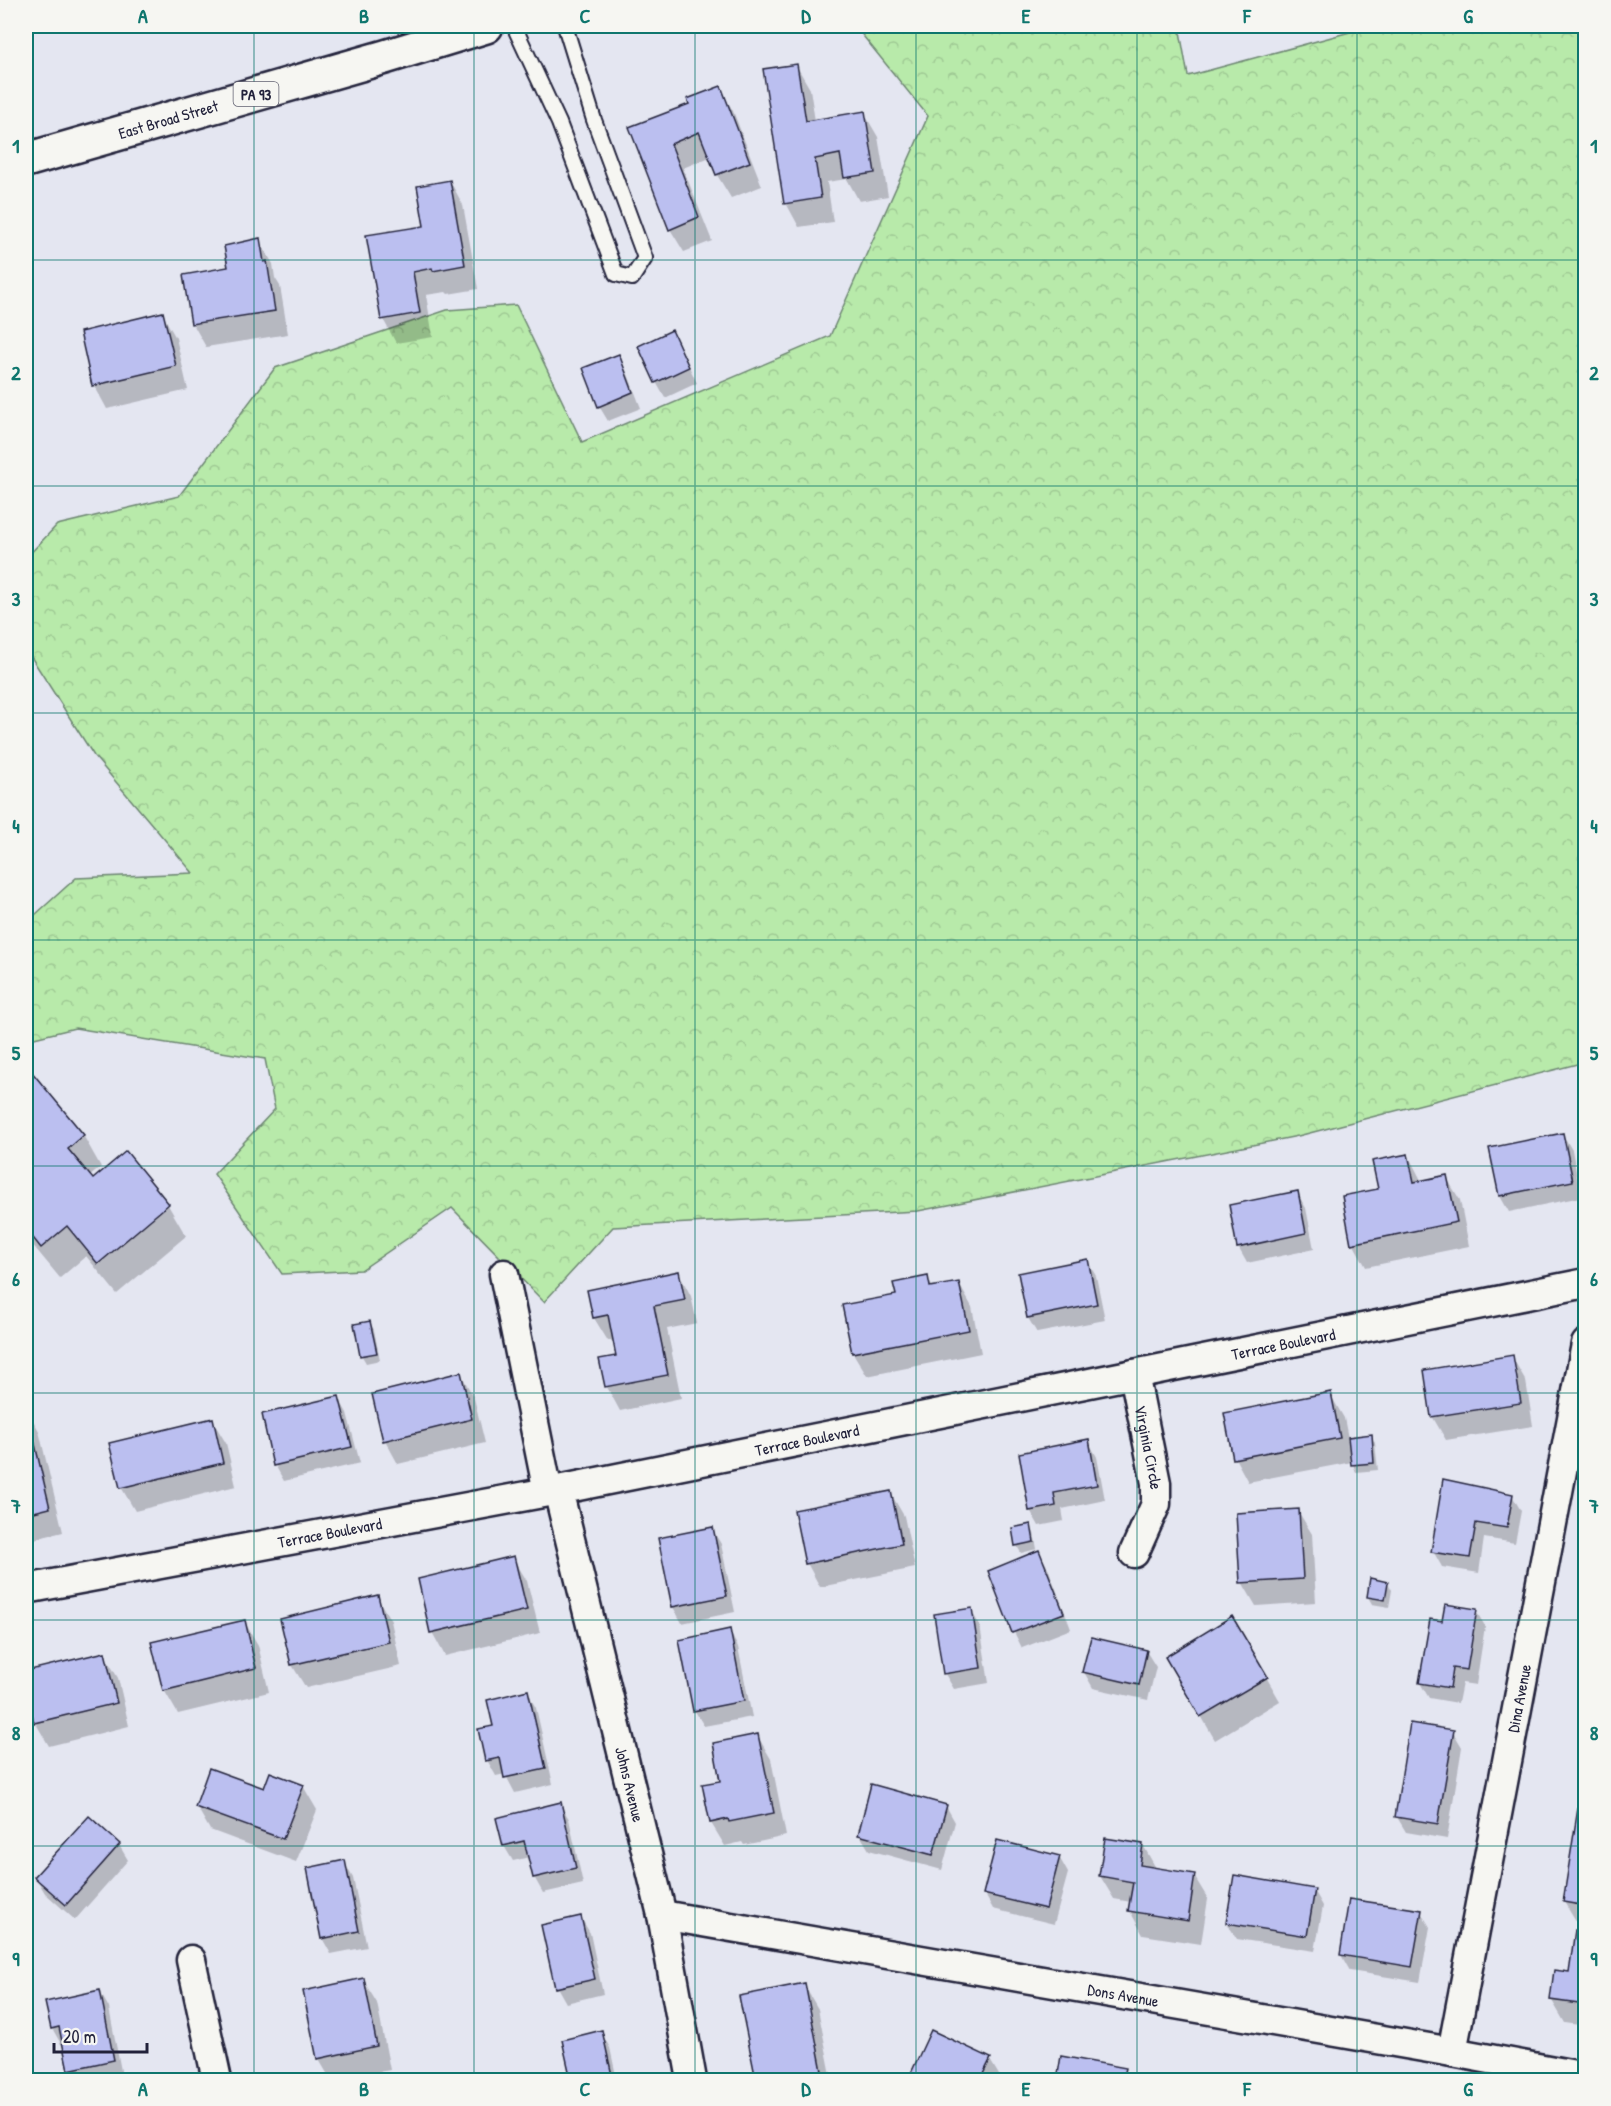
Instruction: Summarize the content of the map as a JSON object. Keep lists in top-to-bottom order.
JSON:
{
  "streets": {
    "highway": ["PA 93", "East Broad Street"],
    "street": [
      "Terrace Boulevard",
      "Virginia Circle",
      "Dina Avenue",
      "Johns Avenue",
      "Dons Avenue"
    ]
  },
  "crossings": [
    ["Terrace Boulevard", "Virginia Circle"],
    ["Terrace Boulevard", "Johns Avenue"],
    ["Dina Avenue", "Dons Avenue"],
    ["Johns Avenue", "Dons Avenue"]
  ],
  "scale_bar": "20 m",
  "grid": {
    "columns": [
      "A",
      "B",
      "C",
      "D",
      "E",
      "F",
      "G"
    ],
    "rows": [
      "1",
      "2",
      "3",
      "4",
      "5",
      "6",
      "7",
      "8",
      "9"
    ]
  }
}
